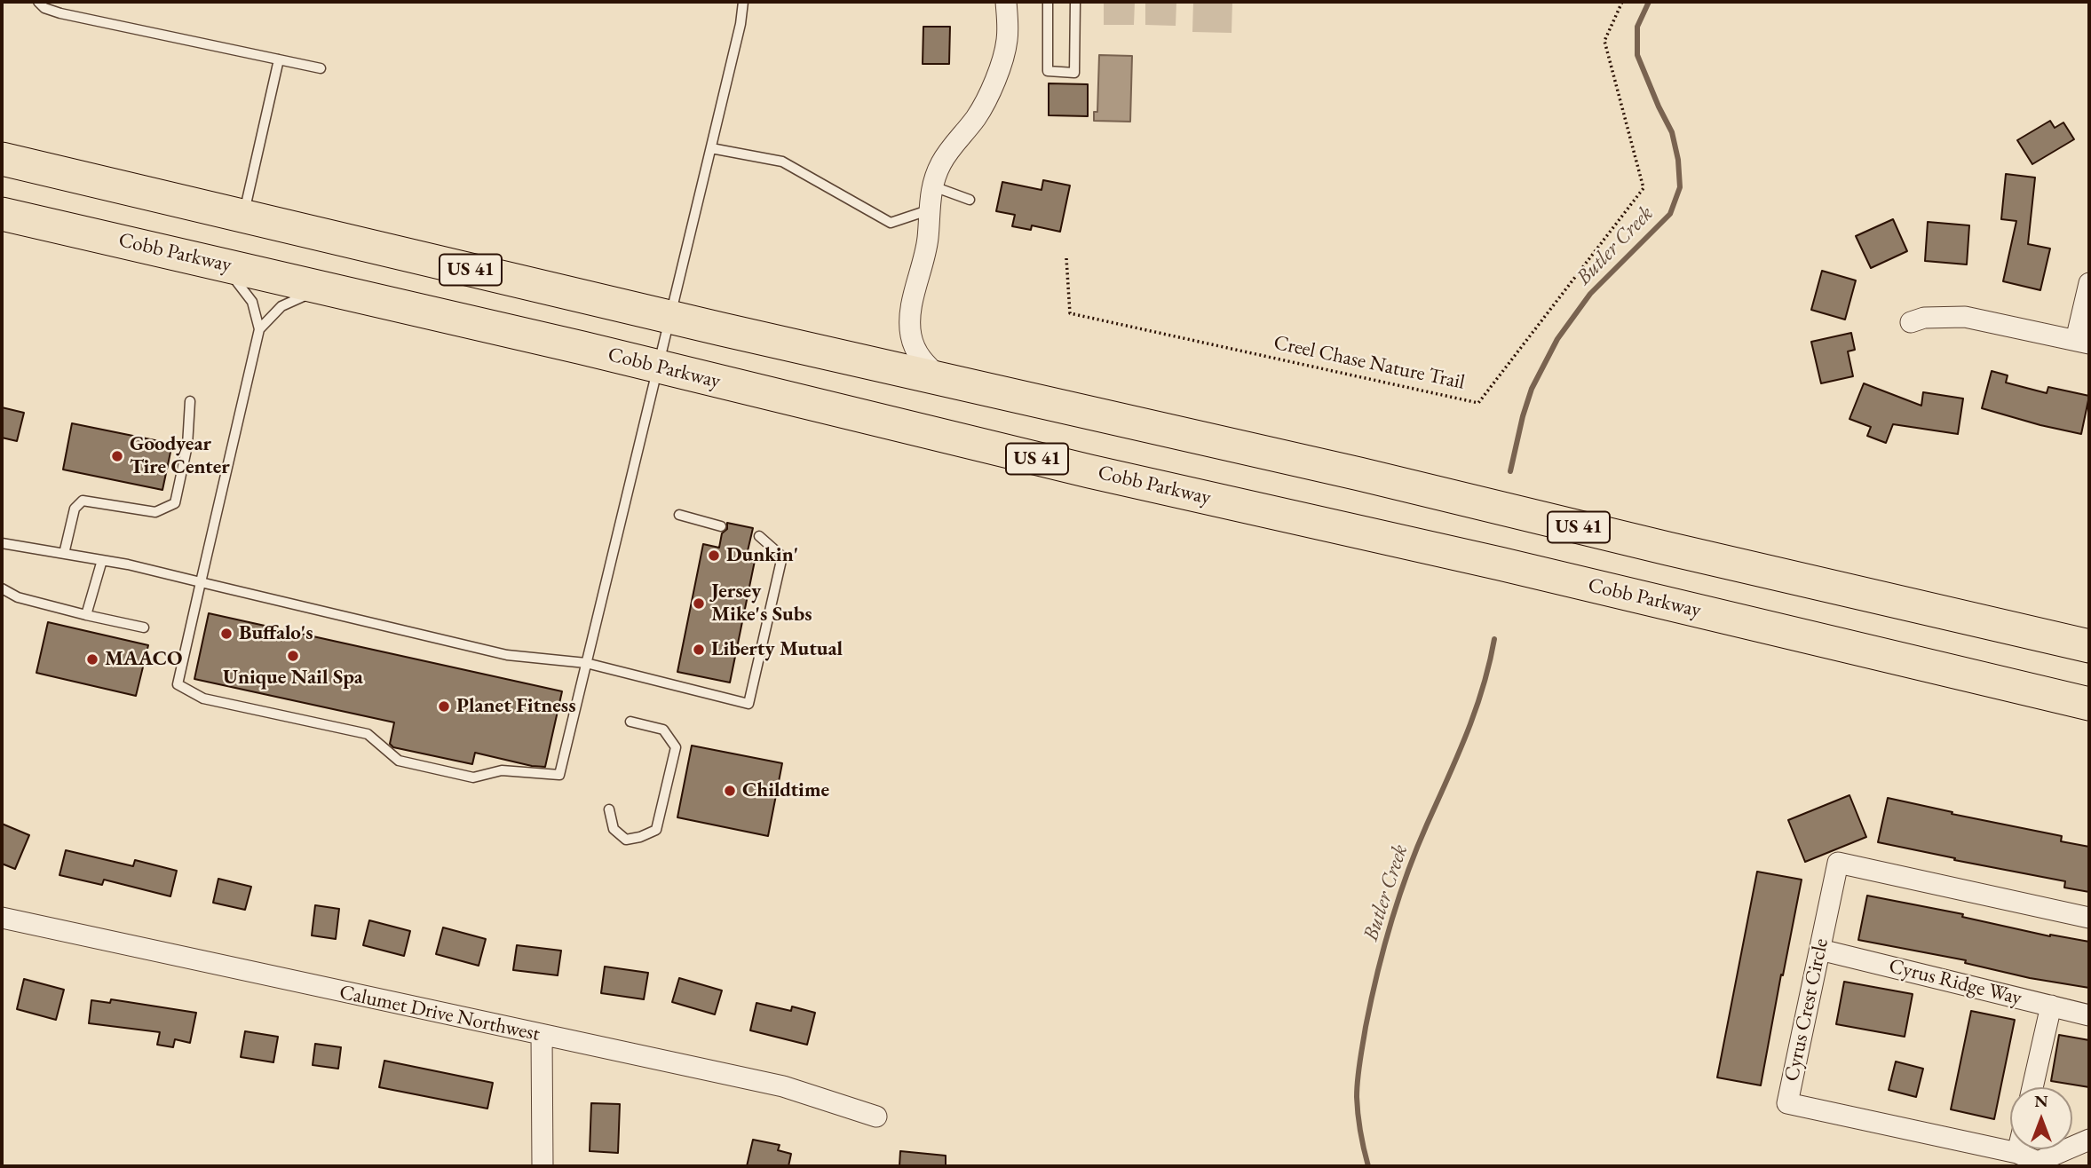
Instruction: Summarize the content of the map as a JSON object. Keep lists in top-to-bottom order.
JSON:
{
  "streets": {
    "main road": ["Cobb Parkway", "US 41"],
    "street": ["Cyrus Ridge Way", "Cyrus Crest Circle", "Calumet Drive Northwest"],
    "path": ["Creel Chase Nature Trail"]
  },
  "crossings": [
    ["Cyrus Ridge Way", "Cyrus Crest Circle"]
  ],
  "water": ["Butler Creek"],
  "places": [
    "Goodyear Tire Center",
    "Dunkin'",
    "Jersey Mike's Subs",
    "Buffalo's",
    "Liberty Mutual",
    "Unique Nail Spa",
    "MAACO",
    "Planet Fitness",
    "Childtime"
  ],
  "north": "top"
}
